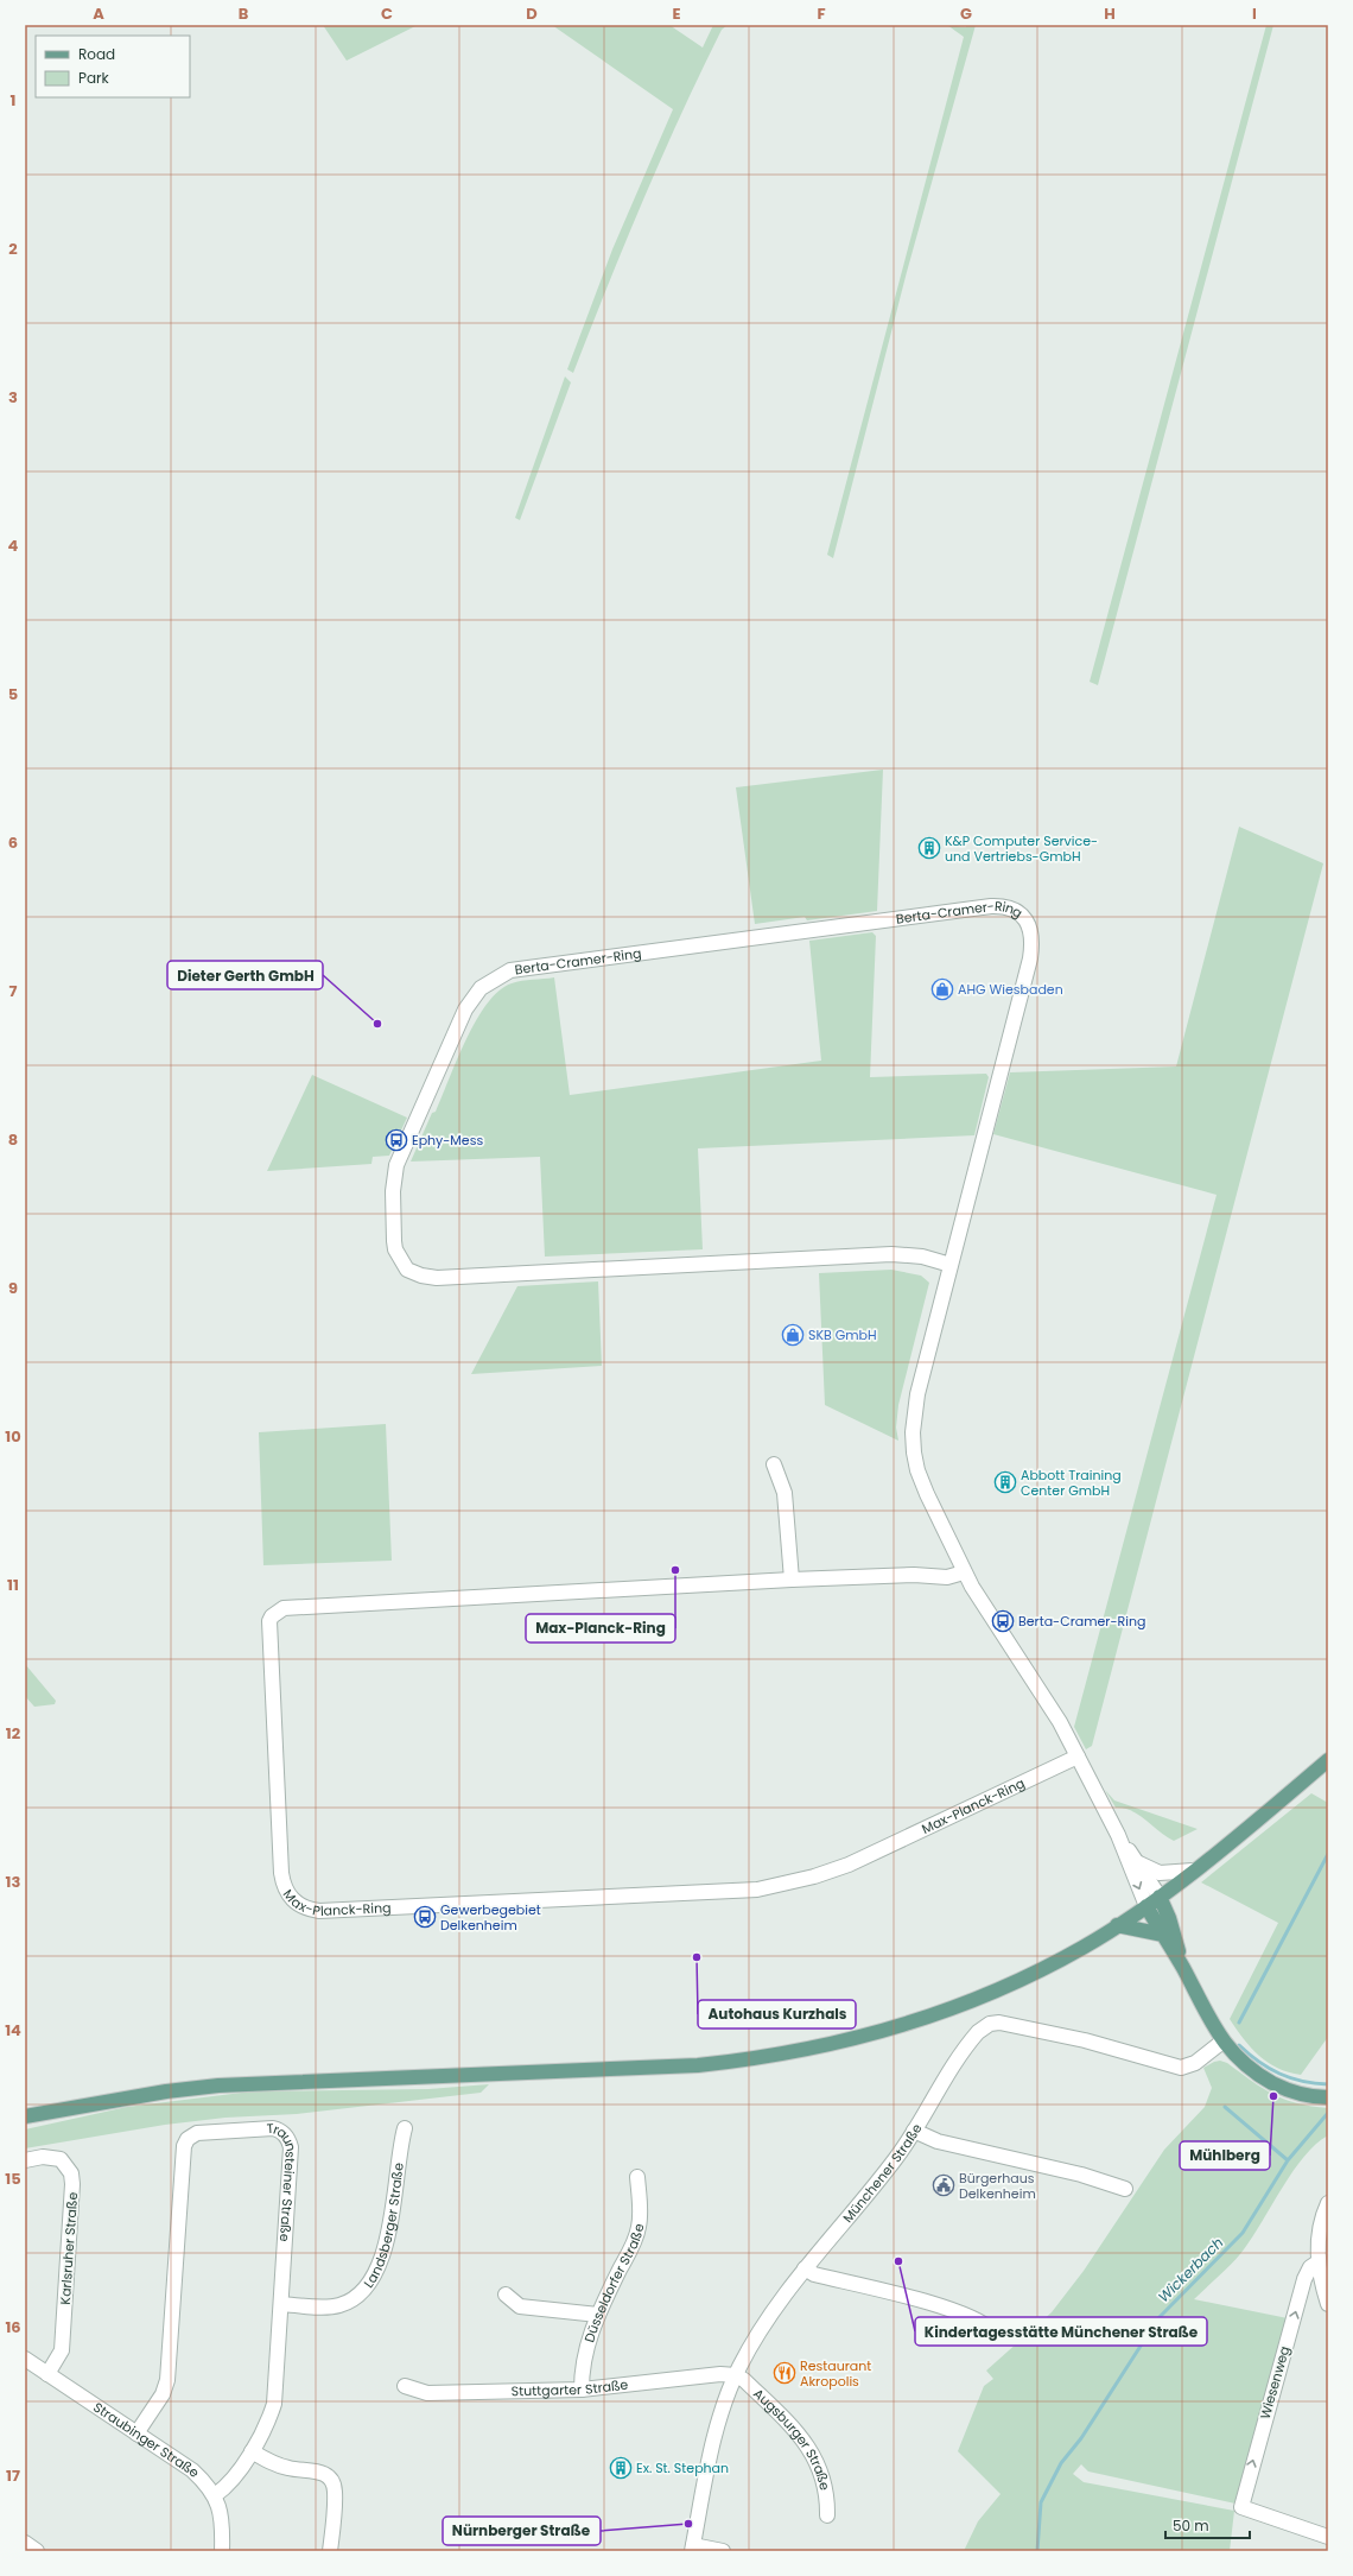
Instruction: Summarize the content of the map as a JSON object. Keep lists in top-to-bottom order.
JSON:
{
  "streets": {
    "street": [
      "Berta-Cramer-Ring",
      "Max-Planck-Ring",
      "Münchener Straße",
      "Traunsteiner Straße",
      "Landsberger Straße",
      "Karlsruher Straße",
      "Düsseldorfer Straße",
      "Wiesenweg",
      "Stuttgarter Straße",
      "Straubinger Straße",
      "Augsburger Straße"
    ]
  },
  "crossings": [
    ["Berta-Cramer-Ring", "Max-Planck-Ring"],
    ["Münchener Straße", "Stuttgarter Straße"],
    ["Münchener Straße", "Augsburger Straße"],
    ["Traunsteiner Straße", "Landsberger Straße"],
    ["Traunsteiner Straße", "Straubinger Straße"],
    ["Karlsruher Straße", "Straubinger Straße"],
    ["Düsseldorfer Straße", "Stuttgarter Straße"],
    ["Stuttgarter Straße", "Augsburger Straße"]
  ],
  "water": ["Wickerbach"],
  "places": {
    "building": ["K&P Computer Service- und Vertriebs-GmbH", "Abbott Training Center GmbH", "Ex. St. Stephan"],
    "shop": ["AHG Wiesbaden", "SKB GmbH"],
    "other": [
      "Dieter Gerth GmbH",
      "Max-Planck-Ring",
      "Autohaus Kurzhals",
      "Mühlberg",
      "Kindertagesstätte Münchener Straße",
      "Nürnberger Straße"
    ],
    "bus stop": ["Ephy-Mess", "Berta-Cramer-Ring", "Gewerbegebiet Delkenheim"],
    "public building": ["Bürgerhaus Delkenheim"],
    "restaurant": ["Restaurant Akropolis"]
  },
  "legend": ["Road", "Park"],
  "scale_bar": "50 m",
  "grid": {
    "columns": [
      "A",
      "B",
      "C",
      "D",
      "E",
      "F",
      "G",
      "H",
      "I"
    ],
    "rows": [
      "1",
      "2",
      "3",
      "4",
      "5",
      "6",
      "7",
      "8",
      "9",
      "10",
      "11",
      "12",
      "13",
      "14",
      "15",
      "16",
      "17"
    ]
  }
}
